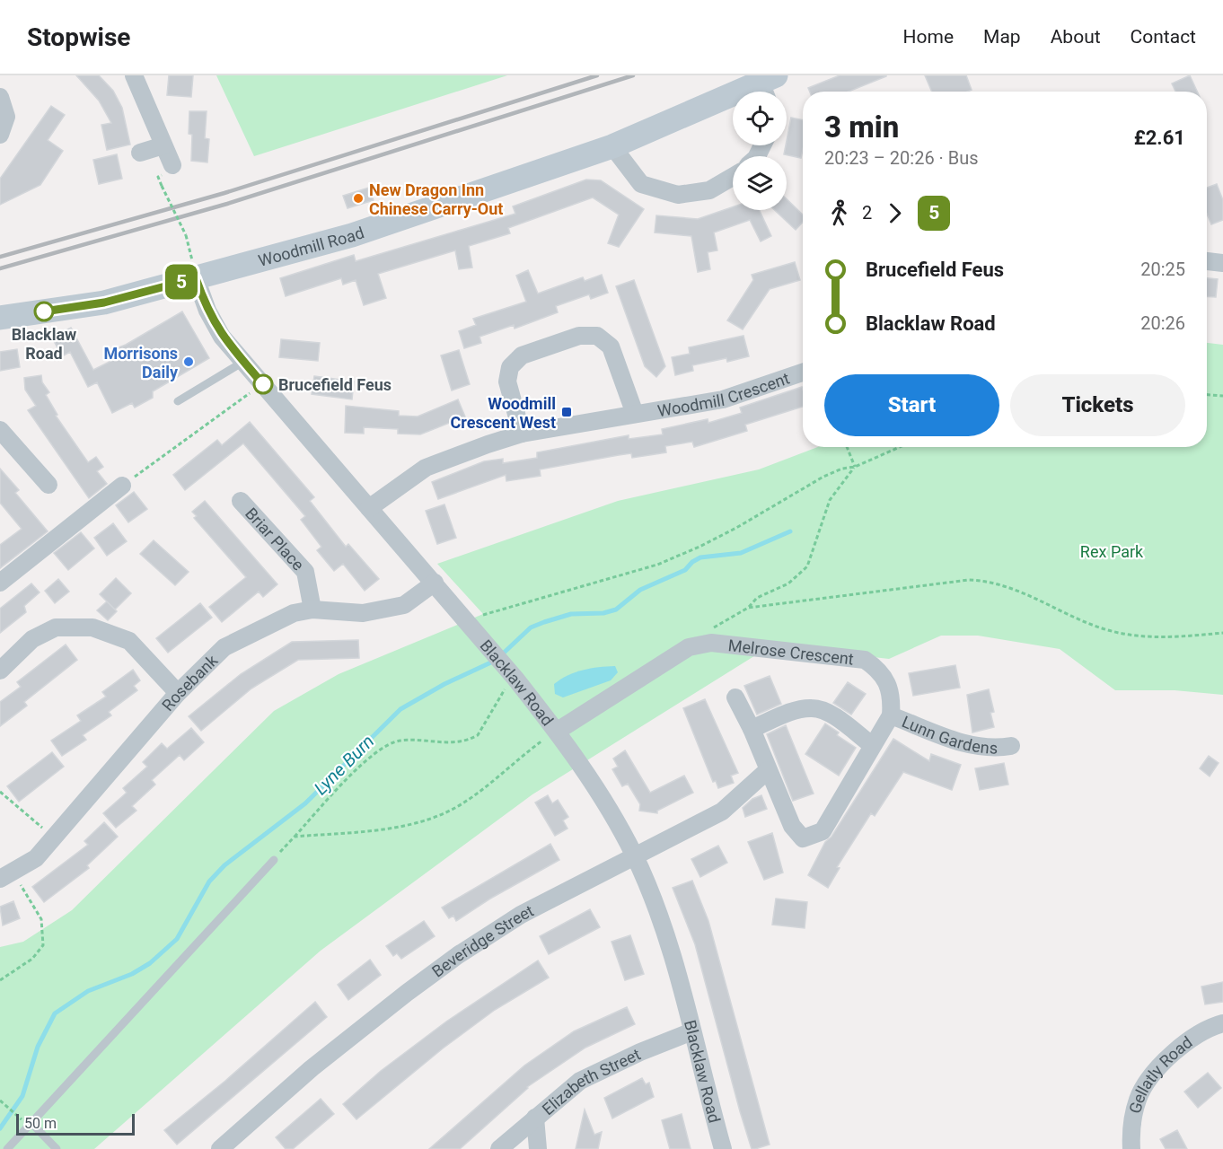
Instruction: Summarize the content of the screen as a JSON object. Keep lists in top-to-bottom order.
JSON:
{
  "streets": {
    "street": [
      "Woodmill Road",
      "Woodmill Crescent",
      "Briar Place",
      "Melrose Crescent",
      "Blacklaw Road",
      "Rosebank",
      "Lunn Gardens",
      "Beveridge Street",
      "Gellatly Road",
      "Elizabeth Street"
    ]
  },
  "crossings": [
    ["Woodmill Road", "Blacklaw Road"],
    ["Woodmill Crescent", "Blacklaw Road"],
    ["Briar Place", "Rosebank"],
    ["Melrose Crescent", "Blacklaw Road"],
    ["Melrose Crescent", "Lunn Gardens"],
    ["Blacklaw Road", "Rosebank"],
    ["Blacklaw Road", "Beveridge Street"],
    ["Blacklaw Road", "Elizabeth Street"]
  ],
  "water": ["Lyne Burn"],
  "parks": ["Rex Park"],
  "places": {
    "other": [
      "New Dragon Inn Chinese Carry-Out",
      "Blacklaw Road",
      "Morrisons Daily",
      "Brucefield Feus"
    ],
    "transit": ["Woodmill Crescent West"]
  },
  "lines": ["bus line 5"],
  "scale_bar": "50 m",
  "page": {
    "header": "Stopwise",
    "nav": [
      "Home",
      "Map",
      "About",
      "Contact"
    ],
    "on_map": "5",
    "heading": ["3 min", "20:23 – 20:26 · Bus", "£2.61"],
    "legs": ["2", "5"],
    "list": [
      {
        "name": "Brucefield Feus",
        "value": "20:25"
      },
      {
        "name": "Blacklaw Road",
        "value": "20:26"
      }
    ],
    "buttons": ["Start", "Tickets"],
    "scale": "50 m"
  }
}
